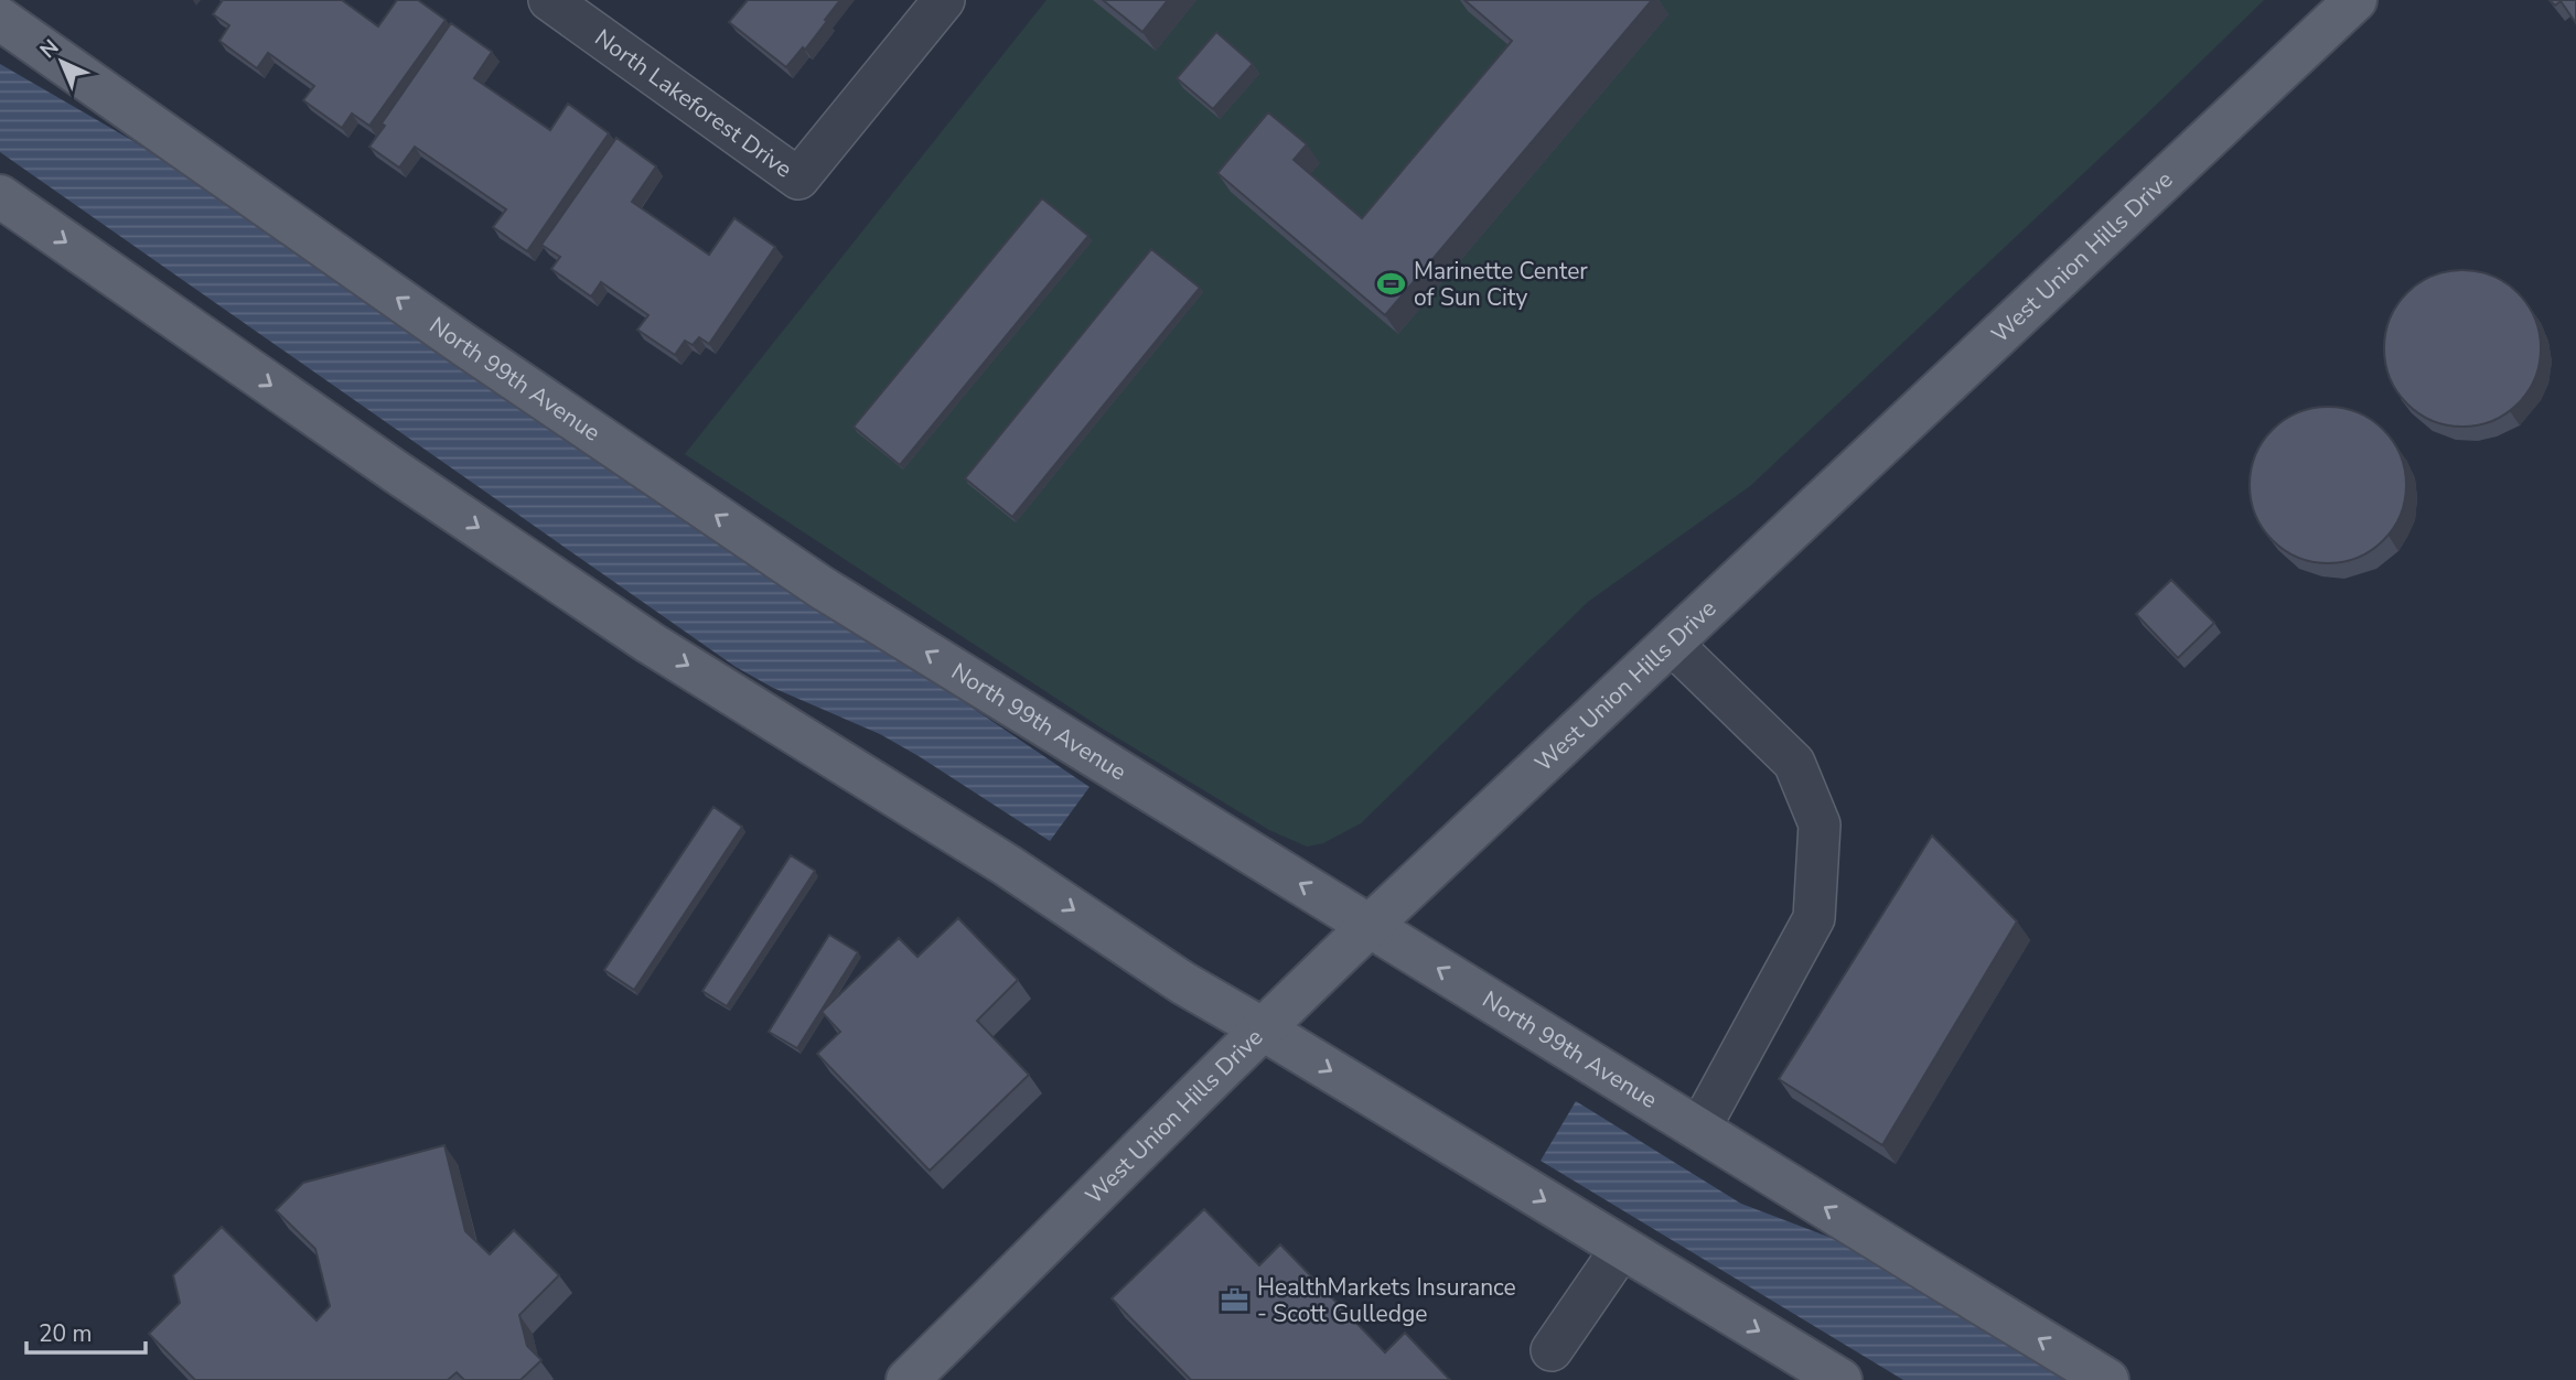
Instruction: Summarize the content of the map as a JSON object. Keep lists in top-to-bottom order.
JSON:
{
  "streets": {
    "main road": ["West Union Hills Drive", "North 99th Avenue"],
    "street": ["North Lakeforest Drive"]
  },
  "crossings": [
    ["West Union Hills Drive", "North 99th Avenue"]
  ],
  "places": {
    "sports": ["Marinette Center of Sun City"],
    "office": ["HealthMarkets Insurance - Scott Gulledge"]
  },
  "scale_bar": "20 m",
  "north": "top left"
}
